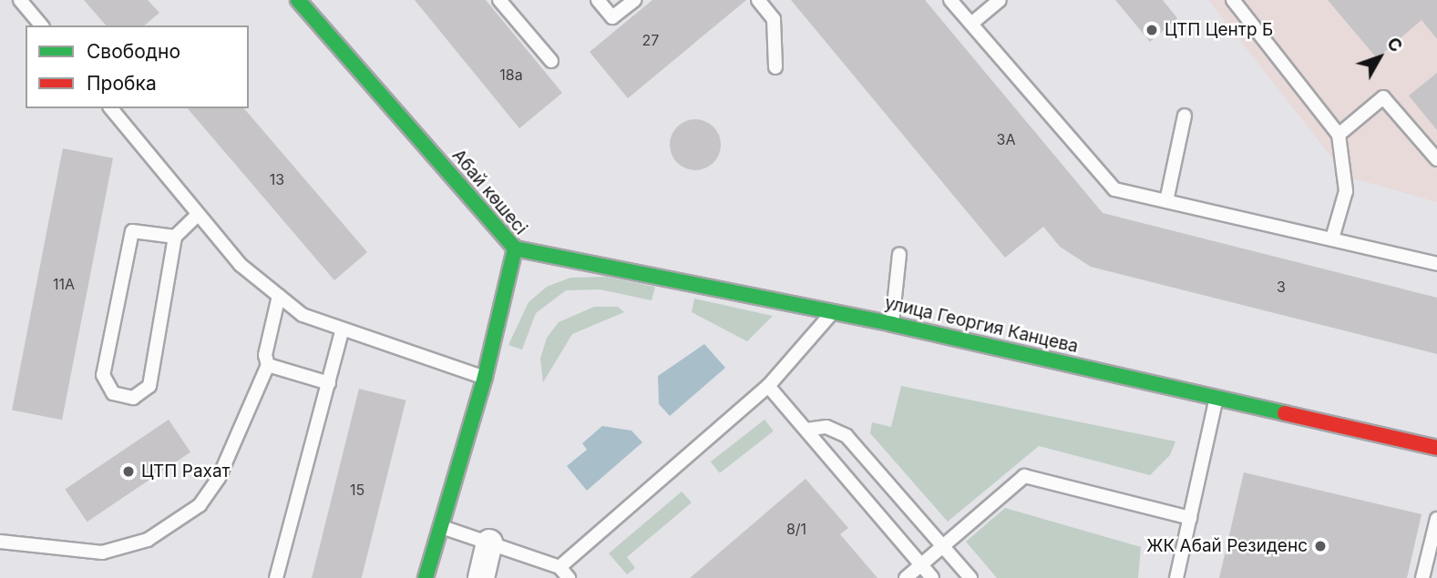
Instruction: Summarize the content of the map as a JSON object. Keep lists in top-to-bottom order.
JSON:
{
  "streets": {
    "street": ["Абай көшесі", "улица Георгия Канцева"]
  },
  "crossings": [
    ["Абай көшесі", "улица Георгия Канцева"]
  ],
  "places": ["ЦТП Центр Б", "ЦТП Рахат", "ЖК Абай Резиденс"],
  "house_numbers": [
    "27",
    "18а",
    "3А",
    "13",
    "11А",
    "3",
    "15",
    "8/1"
  ],
  "legend": ["Свободно", "Пробка"],
  "north": "top right"
}
